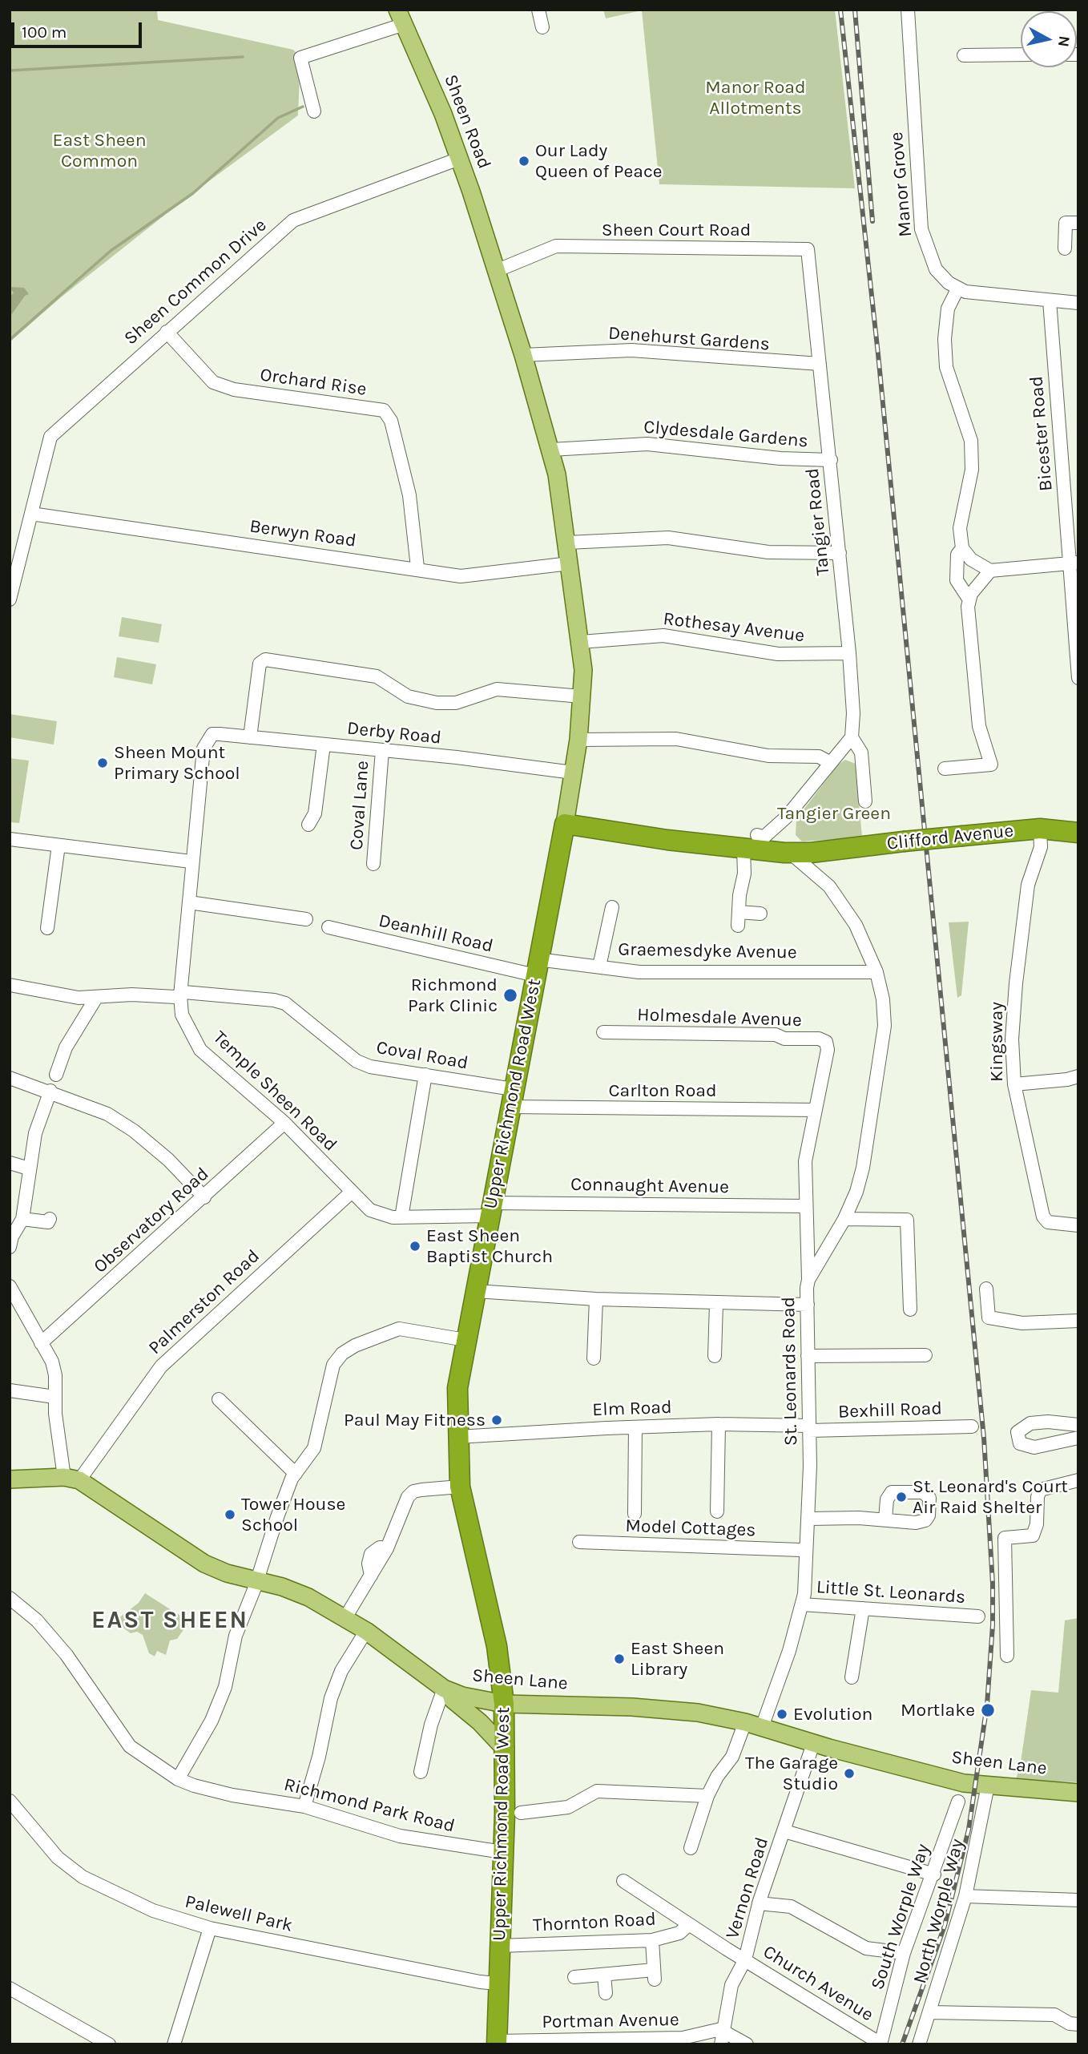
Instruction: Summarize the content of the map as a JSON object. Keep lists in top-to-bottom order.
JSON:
{
  "streets": {
    "highway": ["Clifford Avenue", "Upper Richmond Road West"],
    "main road": ["Sheen Road", "Sheen Lane"],
    "street": [
      "Manor Grove",
      "Sheen Court Road",
      "Sheen Common Drive",
      "Denehurst Gardens",
      "Orchard Rise",
      "Bicester Road",
      "Clydesdale Gardens",
      "Tangier Road",
      "Berwyn Road",
      "Rothesay Avenue",
      "Derby Road",
      "Coval Lane",
      "Deanhill Road",
      "Graemesdyke Avenue",
      "Holmesdale Avenue",
      "Kingsway",
      "Coval Road",
      "Carlton Road",
      "Temple Sheen Road",
      "Connaught Avenue",
      "Observatory Road",
      "Palmerston Road",
      "St. Leonards Road",
      "Elm Road",
      "Bexhill Road",
      "Model Cottages",
      "Little St. Leonards",
      "Richmond Park Road",
      "Vernon Road",
      "North Worple Way",
      "Palewell Park",
      "South Worple Way",
      "Thornton Road",
      "Church Avenue",
      "Portman Avenue"
    ]
  },
  "crossings": [
    ["Sheen Road", "Sheen Common Drive"],
    ["Sheen Road", "Upper Richmond Road West"],
    ["Sheen Court Road", "Tangier Road"],
    ["Sheen Court Road", "Upper Richmond Road West"],
    ["Sheen Common Drive", "Orchard Rise"],
    ["Sheen Common Drive", "Berwyn Road"],
    ["Denehurst Gardens", "Tangier Road"],
    ["Denehurst Gardens", "Upper Richmond Road West"],
    ["Orchard Rise", "Berwyn Road"],
    ["Clydesdale Gardens", "Tangier Road"],
    ["Clydesdale Gardens", "Upper Richmond Road West"],
    ["Tangier Road", "Rothesay Avenue"],
    ["Berwyn Road", "Upper Richmond Road West"],
    ["Rothesay Avenue", "Upper Richmond Road West"],
    ["Derby Road", "Coval Lane"],
    ["Derby Road", "Temple Sheen Road"],
    ["Derby Road", "Upper Richmond Road West"],
    ["Clifford Avenue", "Kingsway"],
    ["Clifford Avenue", "Upper Richmond Road West"],
    ["Clifford Avenue", "St. Leonards Road"],
    ["Deanhill Road", "Graemesdyke Avenue"],
    ["Deanhill Road", "Upper Richmond Road West"],
    ["Graemesdyke Avenue", "Upper Richmond Road West"],
    ["Graemesdyke Avenue", "St. Leonards Road"],
    ["Holmesdale Avenue", "Carlton Road"],
    ["Coval Road", "Carlton Road"],
    ["Coval Road", "Temple Sheen Road"],
    ["Coval Road", "Upper Richmond Road West"],
    ["Carlton Road", "Upper Richmond Road West"],
    ["Temple Sheen Road", "Upper Richmond Road West"],
    ["Temple Sheen Road", "Connaught Avenue"],
    ["Temple Sheen Road", "Observatory Road"],
    ["Temple Sheen Road", "Palmerston Road"],
    ["Upper Richmond Road West", "Connaught Avenue"],
    ["Upper Richmond Road West", "Elm Road"],
    ["Upper Richmond Road West", "Sheen Lane"],
    ["Upper Richmond Road West", "Richmond Park Road"],
    ["Upper Richmond Road West", "Palewell Park"],
    ["Upper Richmond Road West", "Thornton Road"],
    ["Upper Richmond Road West", "Portman Avenue"],
    ["Palmerston Road", "Sheen Lane"],
    ["St. Leonards Road", "Elm Road"],
    ["St. Leonards Road", "Bexhill Road"],
    ["St. Leonards Road", "Little St. Leonards"],
    ["St. Leonards Road", "Sheen Lane"],
    ["Elm Road", "Bexhill Road"],
    ["Sheen Lane", "Vernon Road"],
    ["Sheen Lane", "North Worple Way"],
    ["Vernon Road", "Church Avenue"],
    ["Vernon Road", "Portman Avenue"],
    ["South Worple Way", "Church Avenue"],
    ["Thornton Road", "Church Avenue"]
  ],
  "districts": ["EAST SHEEN"],
  "parks": ["Manor Road Allotments", "East Sheen Common", "Tangier Green"],
  "places": [
    "Our Lady Queen of Peace",
    "Sheen Mount Primary School",
    "Richmond Park Clinic",
    "East Sheen Baptist Church",
    "Paul May Fitness",
    "St. Leonard's Court Air Raid Shelter",
    "Tower House School",
    "East Sheen Library",
    "Mortlake",
    "Evolution",
    "The Garage Studio"
  ],
  "scale_bar": "100 m",
  "north": "right"
}
